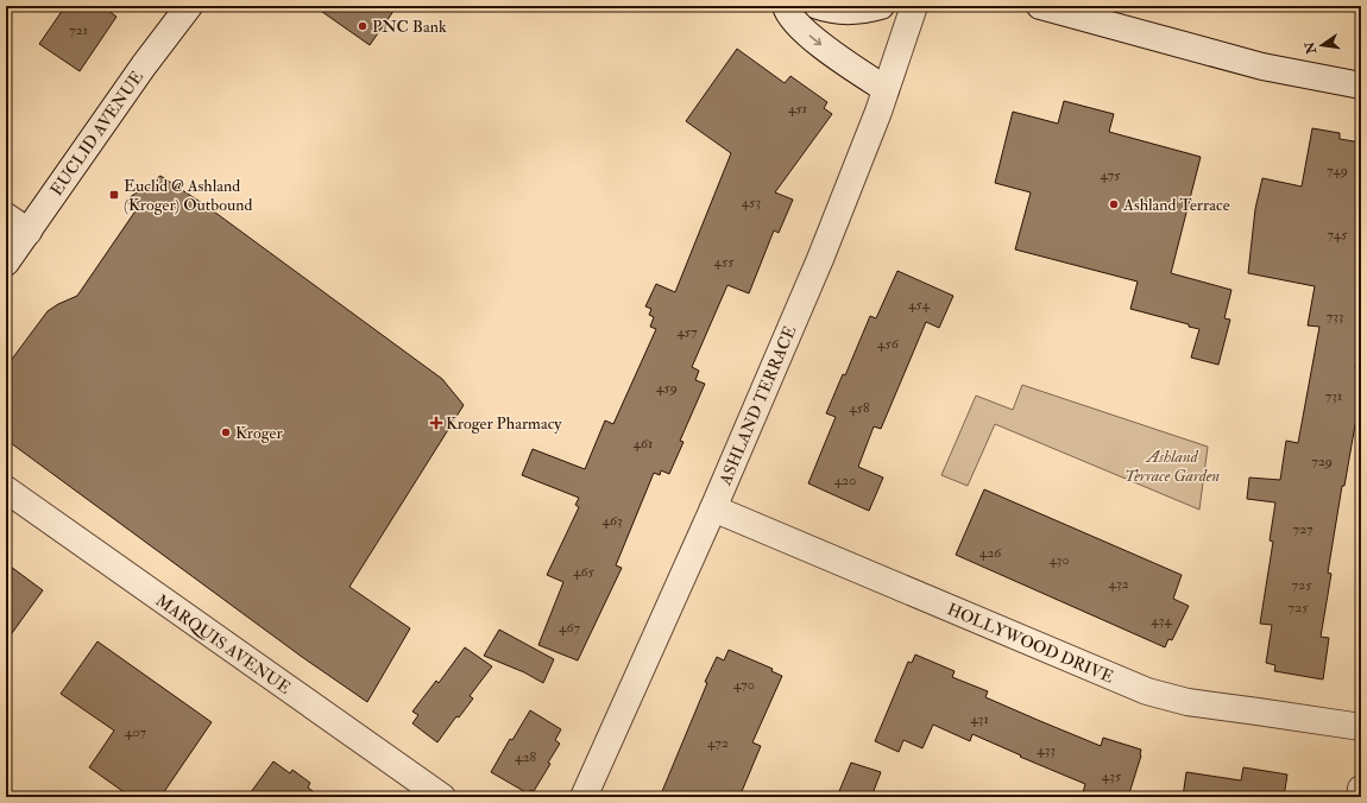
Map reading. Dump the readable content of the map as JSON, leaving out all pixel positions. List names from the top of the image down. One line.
{"streets":{"street":["EUCLID AVENUE","ASHLAND TERRACE","HOLLYWOOD DRIVE","MARQUIS AVENUE"]},"crossings":[["ASHLAND TERRACE","HOLLYWOOD DRIVE"]],"parks":["Ashland Terrace Garden"],"places":{"other":["PNC Bank","Ashland Terrace","Kroger"],"transit":["Euclid @ Ashland (Kroger) Outbound"],"health":["Kroger Pharmacy"]},"house_numbers":["721","451","749","475","453","745","455","454","733","457","456","459","731","458","461","729","420","463","727","426","430","465","432","725","725","434","467","470","431","407","472","433","428","435"],"north":"left"}
